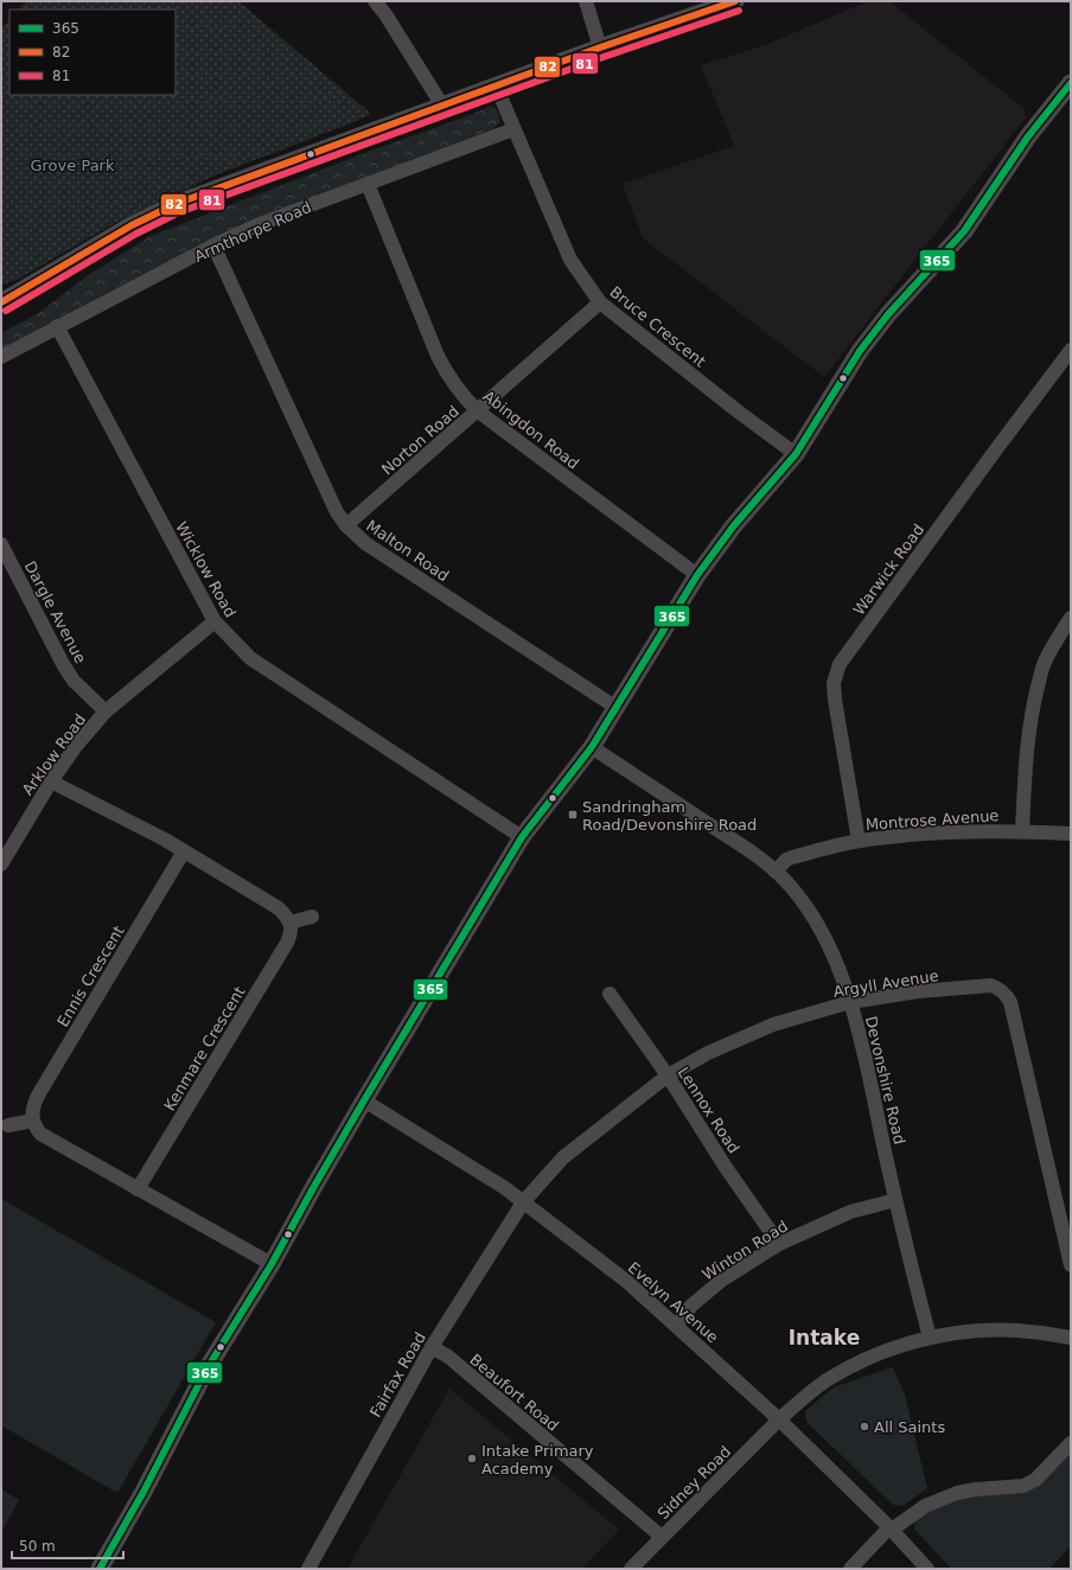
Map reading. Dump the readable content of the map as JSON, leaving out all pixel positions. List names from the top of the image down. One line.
{"streets":{"street":["Armthorpe Road","Bruce Crescent","Abingdon Road","Norton Road","Malton Road","Wicklow Road","Warwick Road","Dargle Avenue","Arklow Road","Montrose Avenue","Ennis Crescent","Argyll Avenue","Kenmare Crescent","Devonshire Road","Lennox Road","Winton Road","Evelyn Avenue","Fairfax Road","Beaufort Road","Sidney Road"]},"crossings":[["Armthorpe Road","Bruce Crescent"],["Armthorpe Road","Abingdon Road"],["Armthorpe Road","Malton Road"],["Armthorpe Road","Wicklow Road"],["Bruce Crescent","Norton Road"],["Abingdon Road","Norton Road"],["Norton Road","Malton Road"],["Wicklow Road","Arklow Road"],["Warwick Road","Montrose Avenue"],["Dargle Avenue","Arklow Road"],["Montrose Avenue","Devonshire Road"],["Argyll Avenue","Devonshire Road"],["Argyll Avenue","Lennox Road"],["Argyll Avenue","Evelyn Avenue"],["Argyll Avenue","Fairfax Road"],["Devonshire Road","Winton Road"],["Devonshire Road","Sidney Road"],["Lennox Road","Winton Road"],["Winton Road","Evelyn Avenue"],["Evelyn Avenue","Fairfax Road"],["Evelyn Avenue","Sidney Road"],["Fairfax Road","Beaufort Road"],["Beaufort Road","Sidney Road"]],"districts":["Intake"],"parks":["Grove Park"],"places":{"transit":["Sandringham Road/Devonshire Road"],"other":["All Saints","Intake Primary Academy"]},"lines":["transit line 82","transit line 81","transit line 365"],"legend":["365","82","81"],"scale_bar":"50 m"}
